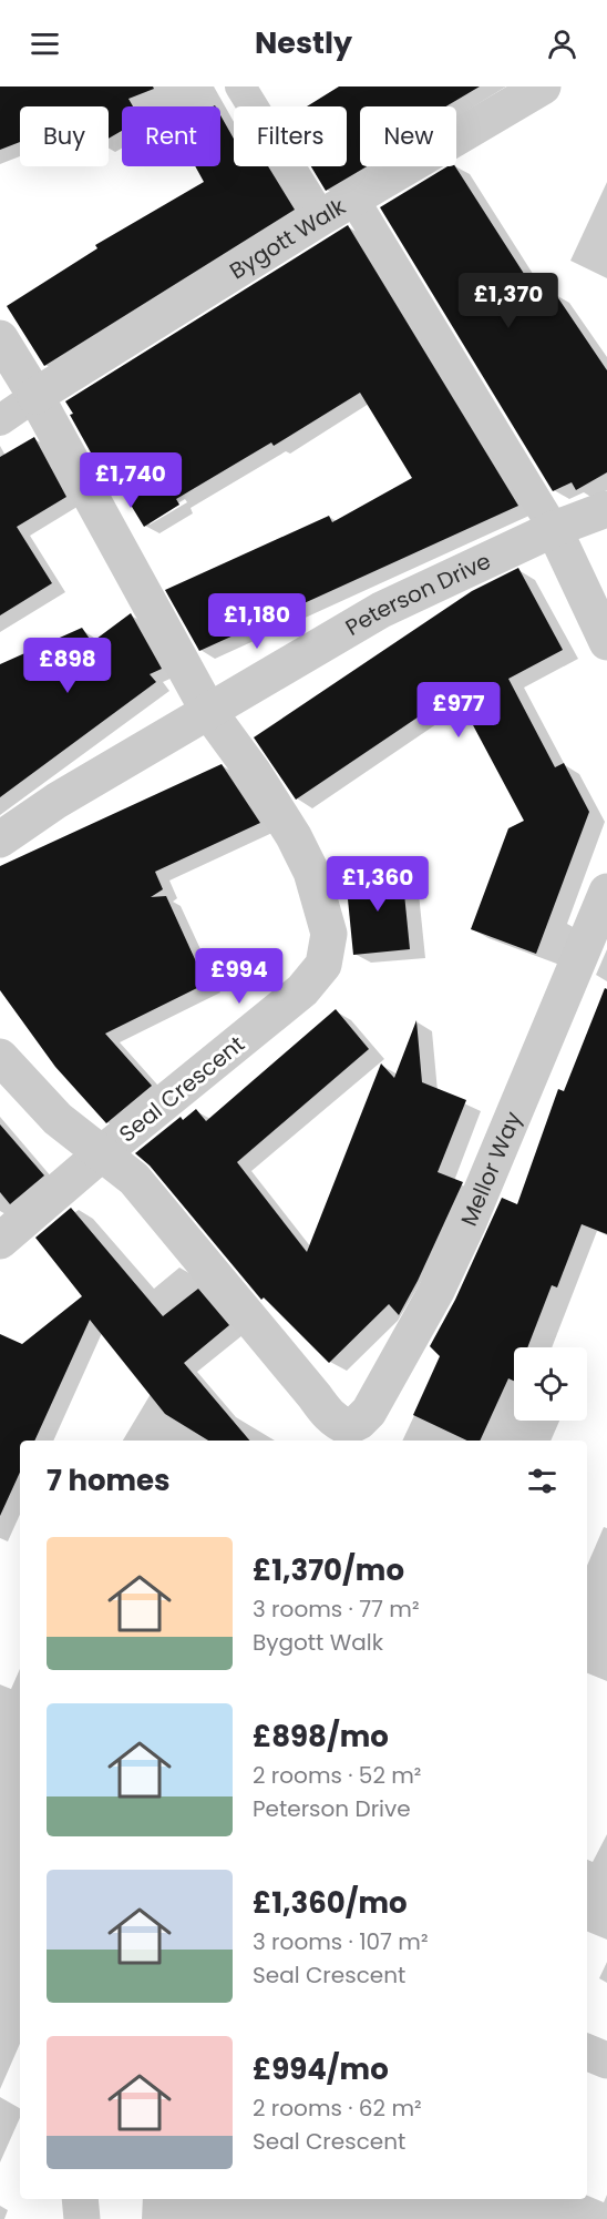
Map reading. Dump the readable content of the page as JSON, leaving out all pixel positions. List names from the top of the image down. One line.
{"streets":{"street":["Bygott Walk","Peterson Drive","Seal Crescent","Mellor Way"]},"crossings":[["Bygott Walk","Seal Crescent"],["Peterson Drive","Seal Crescent"],["Seal Crescent","Mellor Way"]],"page":{"header":"Nestly","chip":["Buy","Rent","Filters","New"],"price":["£1,370","£1,740","£1,180","£898","£977","£1,360","£994"],"heading":"7 homes","list":[{"name":"£1,370/mo","note":"3 rooms · 77 m² · Bygott Walk"},{"name":"£898/mo","note":"2 rooms · 52 m² · Peterson Drive"},{"name":"£1,360/mo","note":"3 rooms · 107 m² · Seal Crescent"},{"name":"£994/mo","note":"2 rooms · 62 m² · Seal Crescent"}]}}
